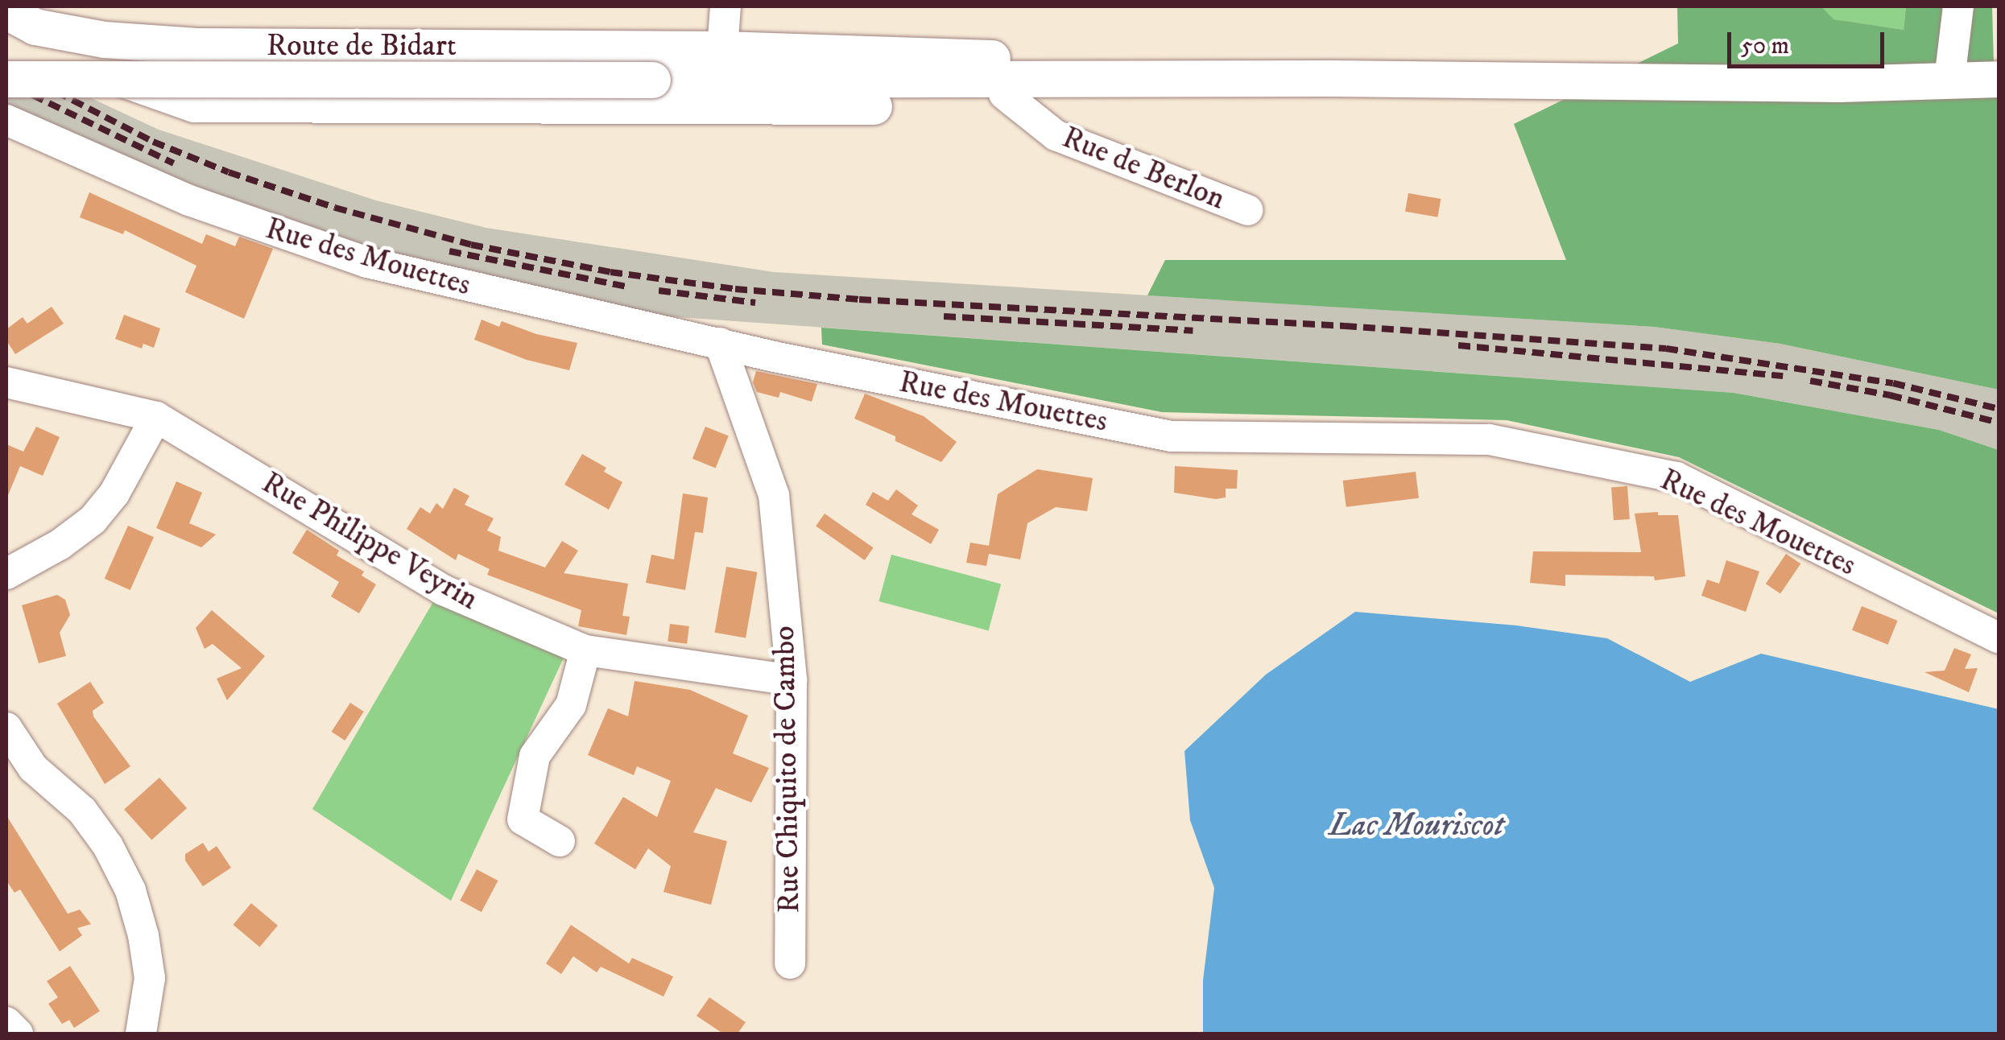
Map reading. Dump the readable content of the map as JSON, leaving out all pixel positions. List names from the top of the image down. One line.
{"streets":{"main road":["Route de Bidart"],"street":["Rue de Berlon","Rue des Mouettes","Rue Philippe Veyrin","Rue Chiquito de Cambo"]},"crossings":[["Rue des Mouettes","Rue Chiquito de Cambo"],["Rue Philippe Veyrin","Rue Chiquito de Cambo"]],"water":["Lac Mouriscot"],"scale_bar":"50 m"}
